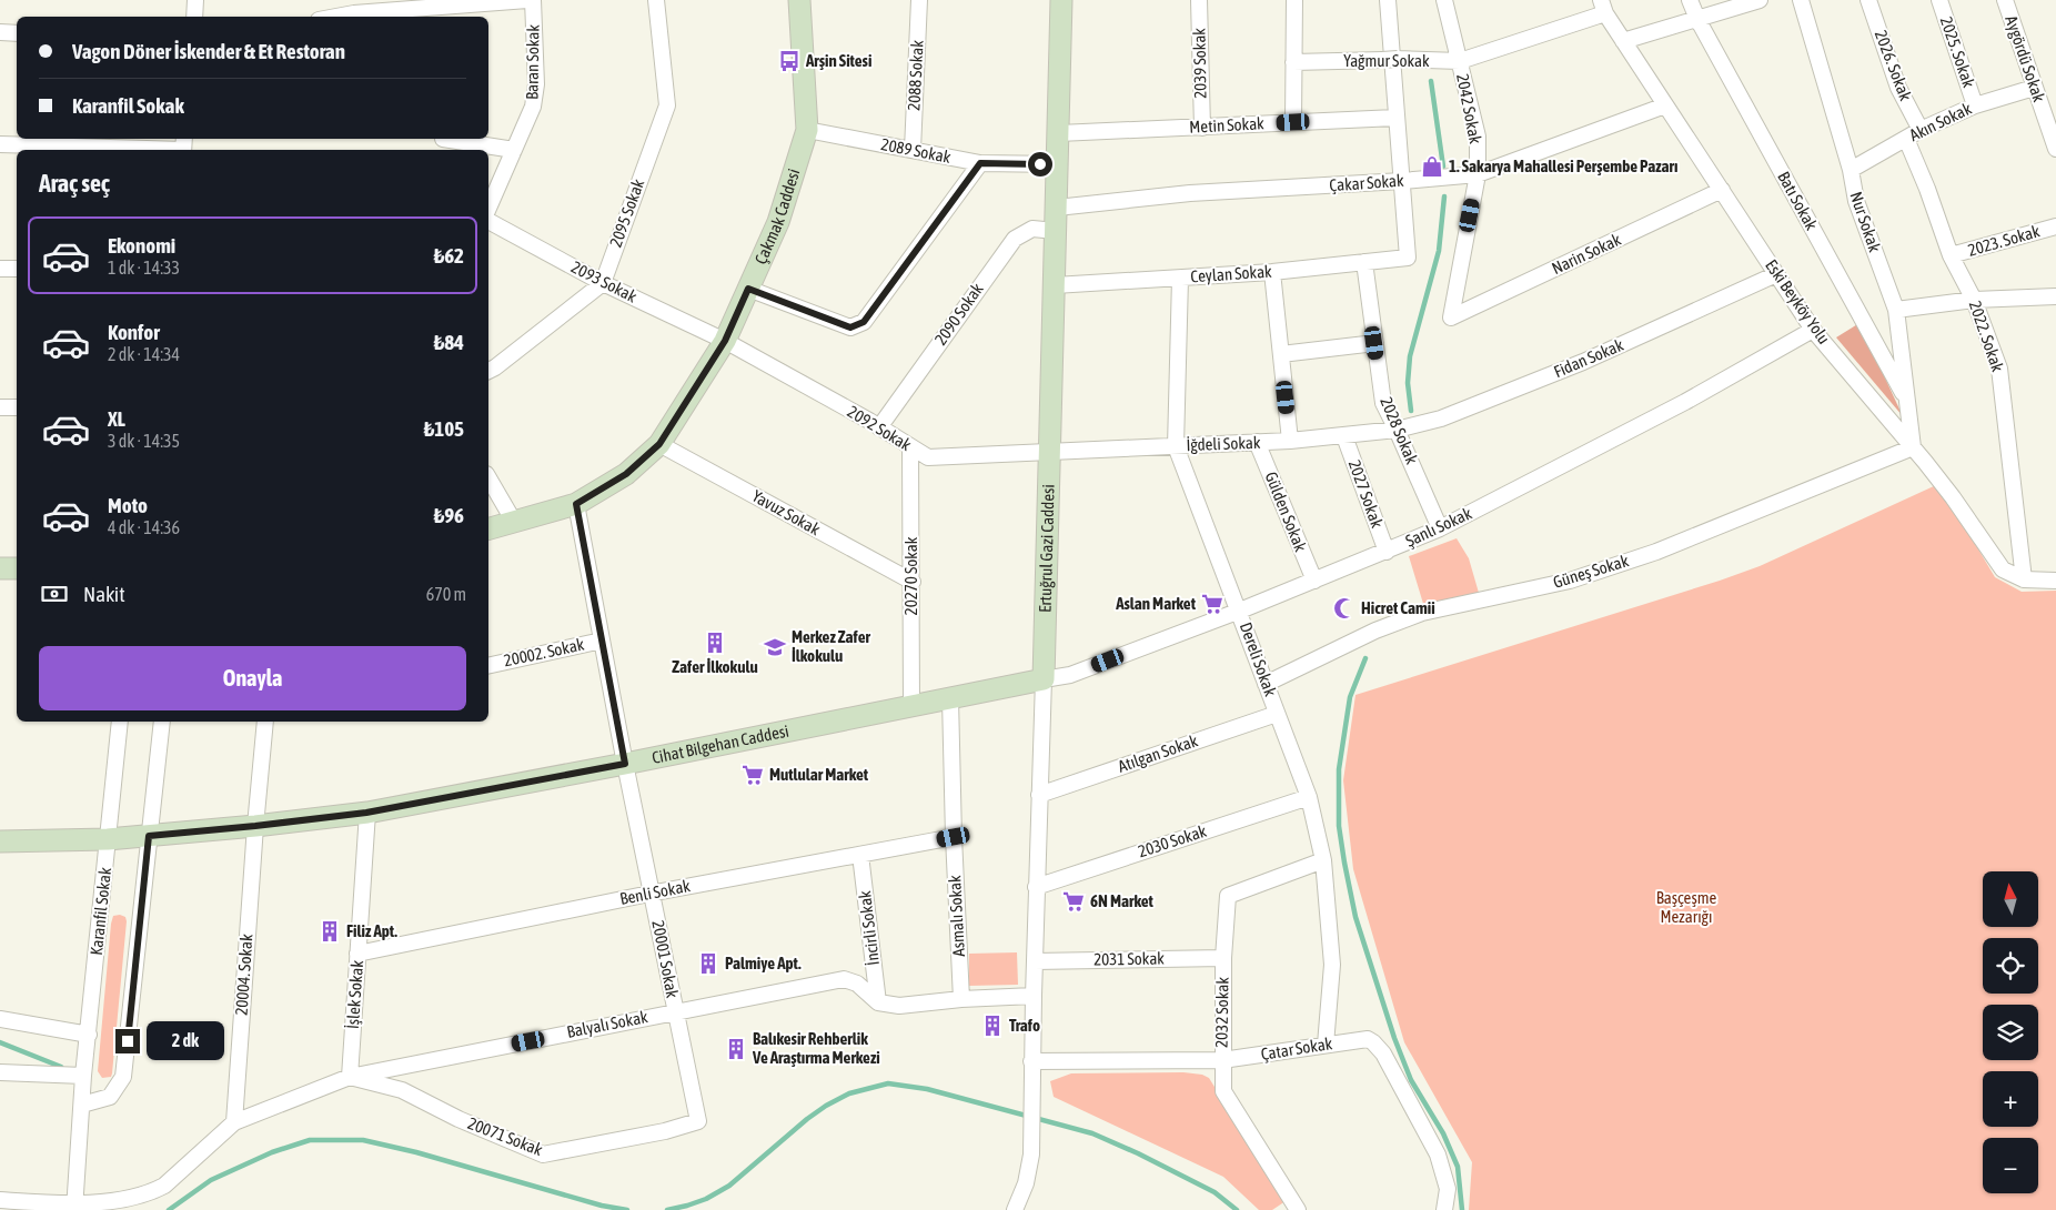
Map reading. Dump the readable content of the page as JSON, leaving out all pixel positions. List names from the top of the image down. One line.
{"streets":{"main road":["Çakmak Caddesi","Ertuğrul Gazi Caddesi","Cihat Bilgehan Caddesi"],"street":["2025. Sokak","Aygördü Sokak","Yağmur Sokak","Baran Sokak","2039 Sokak","2026. Sokak","2088 Sokak","2042 Sokak","Akın Sokak","Metin Sokak","2089 Sokak","Çakar Sokak","Batı Sokak","2095 Sokak","Nur Sokak","2023. Sokak","Narin Sokak","Ceylan Sokak","2093 Sokak","Eski Beyköy Yolu","2090 Sokak","2022. Sokak","Fidan Sokak","2092 Sokak","2028 Sokak","İğdeli Sokak","2027 Sokak","Gülden Sokak","Yavuz Sokak","Şanlı Sokak","Güneş Sokak","20270 Sokak","20002. Sokak","Dereli Sokak","Atılgan Sokak","2030 Sokak","Benli Sokak","Karanfil Sokak","Asmalı Sokak","İncirli Sokak","20001 Sokak","2031 Sokak","20004. Sokak","İşlek Sokak","2032 Sokak","Balyalı Sokak","Çatar Sokak","20071 Sokak"]},"crossings":[["2025. Sokak","Akın Sokak"],["Aygördü Sokak","Akın Sokak"],["Yağmur Sokak","2042 Sokak"],["Yağmur Sokak","Eski Beyköy Yolu"],["2039 Sokak","Metin Sokak"],["2026. Sokak","Akın Sokak"],["2088 Sokak","2089 Sokak"],["2042 Sokak","Çakar Sokak"],["2042 Sokak","Narin Sokak"],["Akın Sokak","Nur Sokak"],["Akın Sokak","2022. Sokak"],["Metin Sokak","Ertuğrul Gazi Caddesi"],["2089 Sokak","Çakmak Caddesi"],["2089 Sokak","Ertuğrul Gazi Caddesi"],["Çakar Sokak","Ceylan Sokak"],["Çakar Sokak","Eski Beyköy Yolu"],["Çakar Sokak","Ertuğrul Gazi Caddesi"],["Batı Sokak","Nur Sokak"],["2095 Sokak","2093 Sokak"],["Çakmak Caddesi","2093 Sokak"],["Çakmak Caddesi","2092 Sokak"],["Çakmak Caddesi","Yavuz Sokak"],["Çakmak Caddesi","20001 Sokak"],["Nur Sokak","Eski Beyköy Yolu"],["Nur Sokak","Güneş Sokak"],["2023. Sokak","2022. Sokak"],["Narin Sokak","Eski Beyköy Yolu"],["Ceylan Sokak","2028 Sokak"],["Ceylan Sokak","Ertuğrul Gazi Caddesi"],["Ceylan Sokak","Dereli Sokak"],["2093 Sokak","2092 Sokak"],["Eski Beyköy Yolu","2022. Sokak"],["Eski Beyköy Yolu","Fidan Sokak"],["Eski Beyköy Yolu","Şanlı Sokak"],["Eski Beyköy Yolu","Güneş Sokak"],["2090 Sokak","2092 Sokak"],["2090 Sokak","Ertuğrul Gazi Caddesi"],["Fidan Sokak","2028 Sokak"],["Fidan Sokak","İğdeli Sokak"],["2092 Sokak","İğdeli Sokak"],["2092 Sokak","Ertuğrul Gazi Caddesi"],["2092 Sokak","20270 Sokak"],["2028 Sokak","İğdeli Sokak"],["2028 Sokak","Şanlı Sokak"],["İğdeli Sokak","2027 Sokak"],["İğdeli Sokak","Gülden Sokak"],["İğdeli Sokak","Ertuğrul Gazi Caddesi"],["İğdeli Sokak","Dereli Sokak"],["2027 Sokak","Şanlı Sokak"],["Gülden Sokak","Şanlı Sokak"],["Yavuz Sokak","20270 Sokak"],["Şanlı Sokak","Ertuğrul Gazi Caddesi"],["Şanlı Sokak","Dereli Sokak"],["Şanlı Sokak","Cihat Bilgehan Caddesi"],["Ertuğrul Gazi Caddesi","Cihat Bilgehan Caddesi"],["Ertuğrul Gazi Caddesi","Atılgan Sokak"],["Ertuğrul Gazi Caddesi","2030 Sokak"],["Ertuğrul Gazi Caddesi","2031 Sokak"],["Ertuğrul Gazi Caddesi","Çatar Sokak"],["Güneş Sokak","Dereli Sokak"],["20270 Sokak","Cihat Bilgehan Caddesi"],["20002. Sokak","20001 Sokak"],["Dereli Sokak","Atılgan Sokak"],["Dereli Sokak","2030 Sokak"],["Dereli Sokak","2032 Sokak"],["Dereli Sokak","Çatar Sokak"],["Cihat Bilgehan Caddesi","Karanfil Sokak"],["Cihat Bilgehan Caddesi","Asmalı Sokak"],["Cihat Bilgehan Caddesi","20001 Sokak"],["Cihat Bilgehan Caddesi","20004. Sokak"],["Cihat Bilgehan Caddesi","İşlek Sokak"],["Benli Sokak","Asmalı Sokak"],["Benli Sokak","İncirli Sokak"],["Benli Sokak","20001 Sokak"],["Benli Sokak","İşlek Sokak"],["Karanfil Sokak","Balyalı Sokak"],["İncirli Sokak","Balyalı Sokak"],["20001 Sokak","Balyalı Sokak"],["20001 Sokak","20071 Sokak"],["2031 Sokak","2032 Sokak"],["20004. Sokak","Balyalı Sokak"],["İşlek Sokak","Balyalı Sokak"],["İşlek Sokak","20071 Sokak"],["2032 Sokak","Çatar Sokak"],["Balyalı Sokak","20071 Sokak"]],"parks":["Başçeşme Mezarığı"],"places":{"bus stop":["Arşin Sitesi"],"shop":["1. Sakarya Mahallesi Perşembe Pazarı"],"supermarket":["Aslan Market","Mutlular Market","6N Market"],"mosque":["Hicret Camii"],"building":["Zafer İlkokulu","Filiz Apt.","Palmiye Apt.","Trafo","Balıkesir Rehberlik Ve Araştırma Merkezi"],"school or university":["Merkez Zafer İlkokulu"]},"north":"top","page":{"banner":["Vagon Döner İskender & Et Restoran","Karanfil Sokak"],"heading":"Araç seç","list":[{"name":"Ekonomi","note":"1 dk · 14:33","value":"₺62"},{"name":"Konfor","note":"2 dk · 14:34","value":"₺84"},{"name":"XL","note":"3 dk · 14:35","value":"₺105"},{"name":"Moto","note":"4 dk · 14:36","value":"₺96"}],"pay":["Nakit","670 m"],"buttons":"Onayla","map_buttons":["+","−"],"bubble":"2 dk"}}
